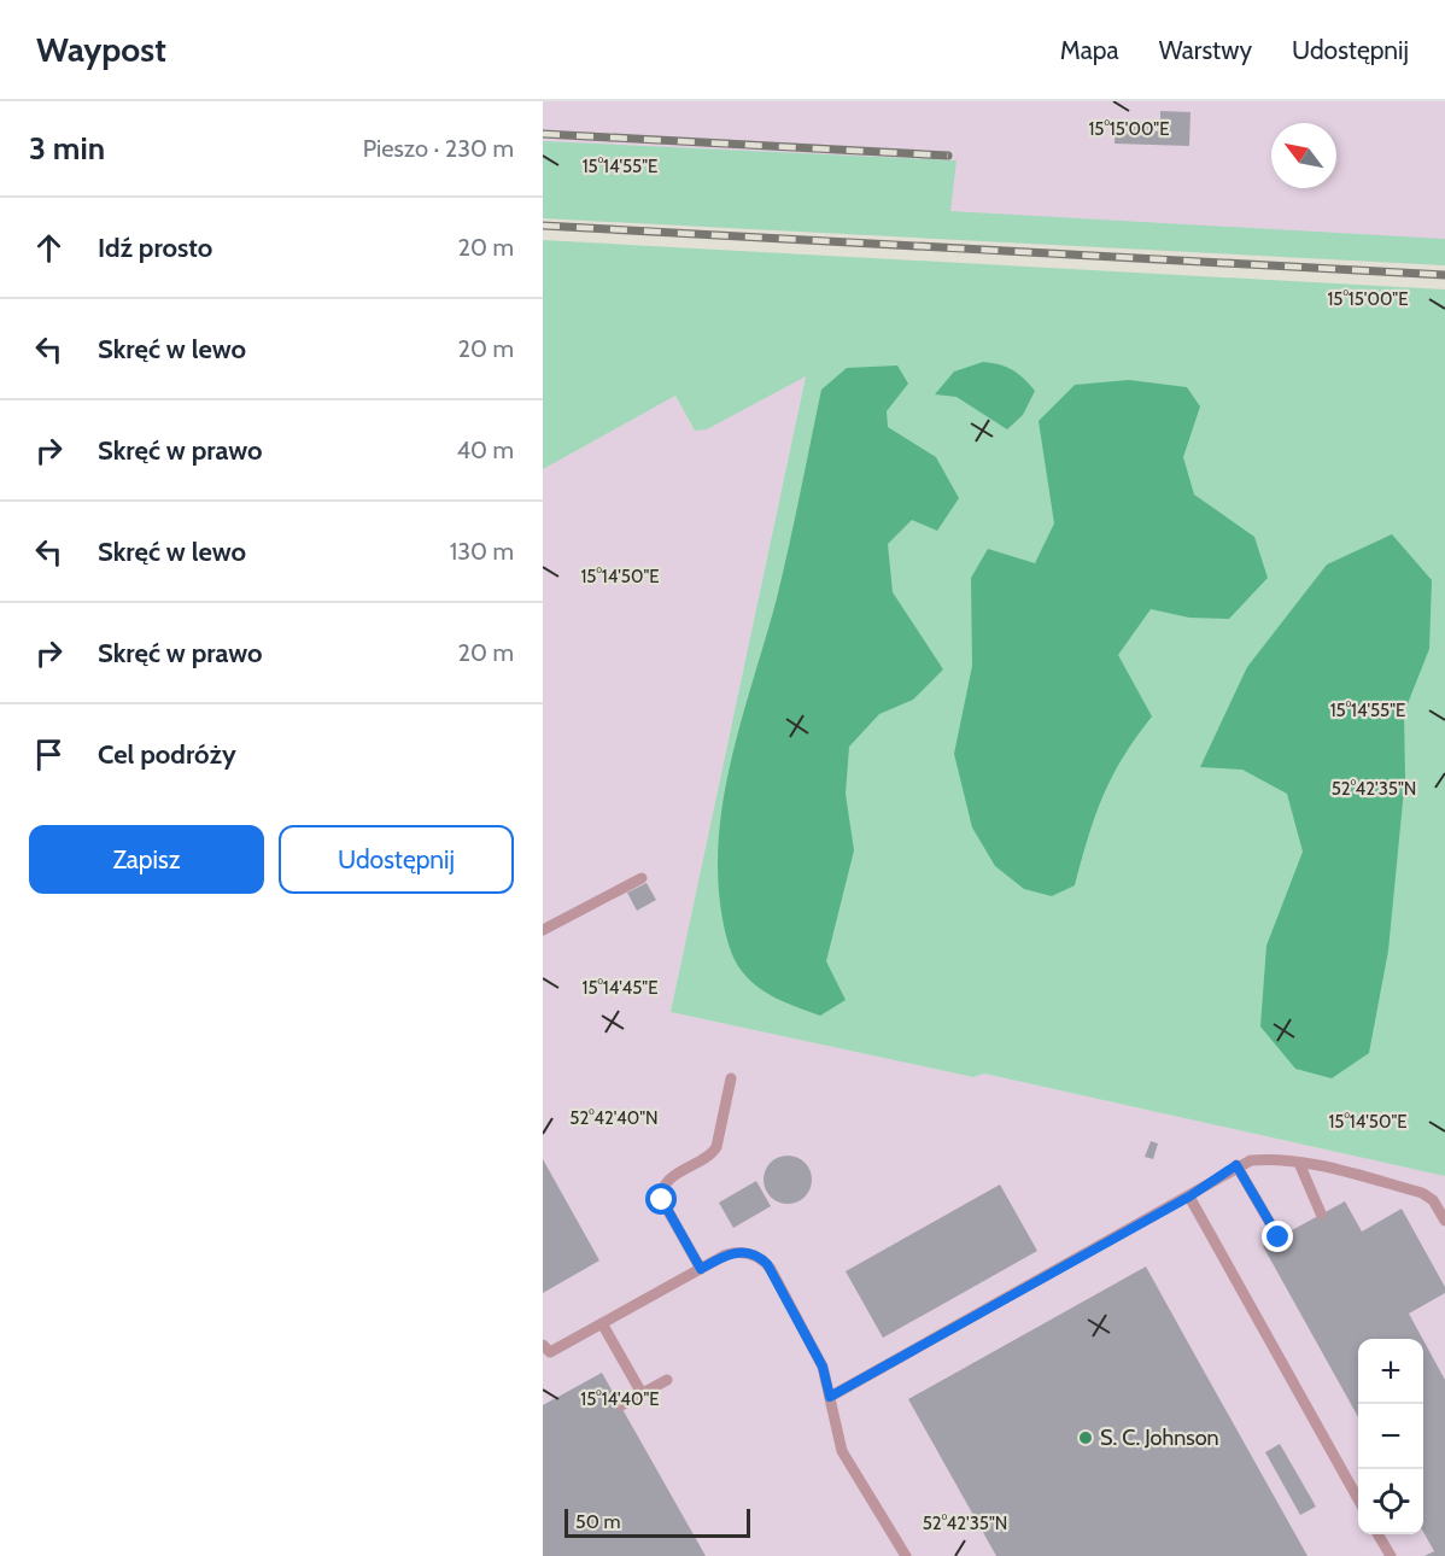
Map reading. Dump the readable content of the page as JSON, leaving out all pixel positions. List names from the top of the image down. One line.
{"places":["S. C. Johnson"],"scale_bar":"50 m","north":"top left","page":{"header":"Waypost","nav":["Mapa","Warstwy","Udostępnij"],"heading":["3 min","Pieszo · 230 m"],"list":[["Idź prosto","20 m"],["Skręć w lewo","20 m"],["Skręć w prawo","40 m"],["Skręć w lewo","130 m"],["Skręć w prawo","20 m"],"Cel podróży"],"buttons":["Zapisz","Udostępnij"],"map_buttons":["+","−"],"scale":"50 m"},"coordinates":["15°15'00\"E","15°14'55\"E","15°14'50\"E","52°42'35\"N","15°14'45\"E","52°42'40\"N","15°14'40\"E"]}
